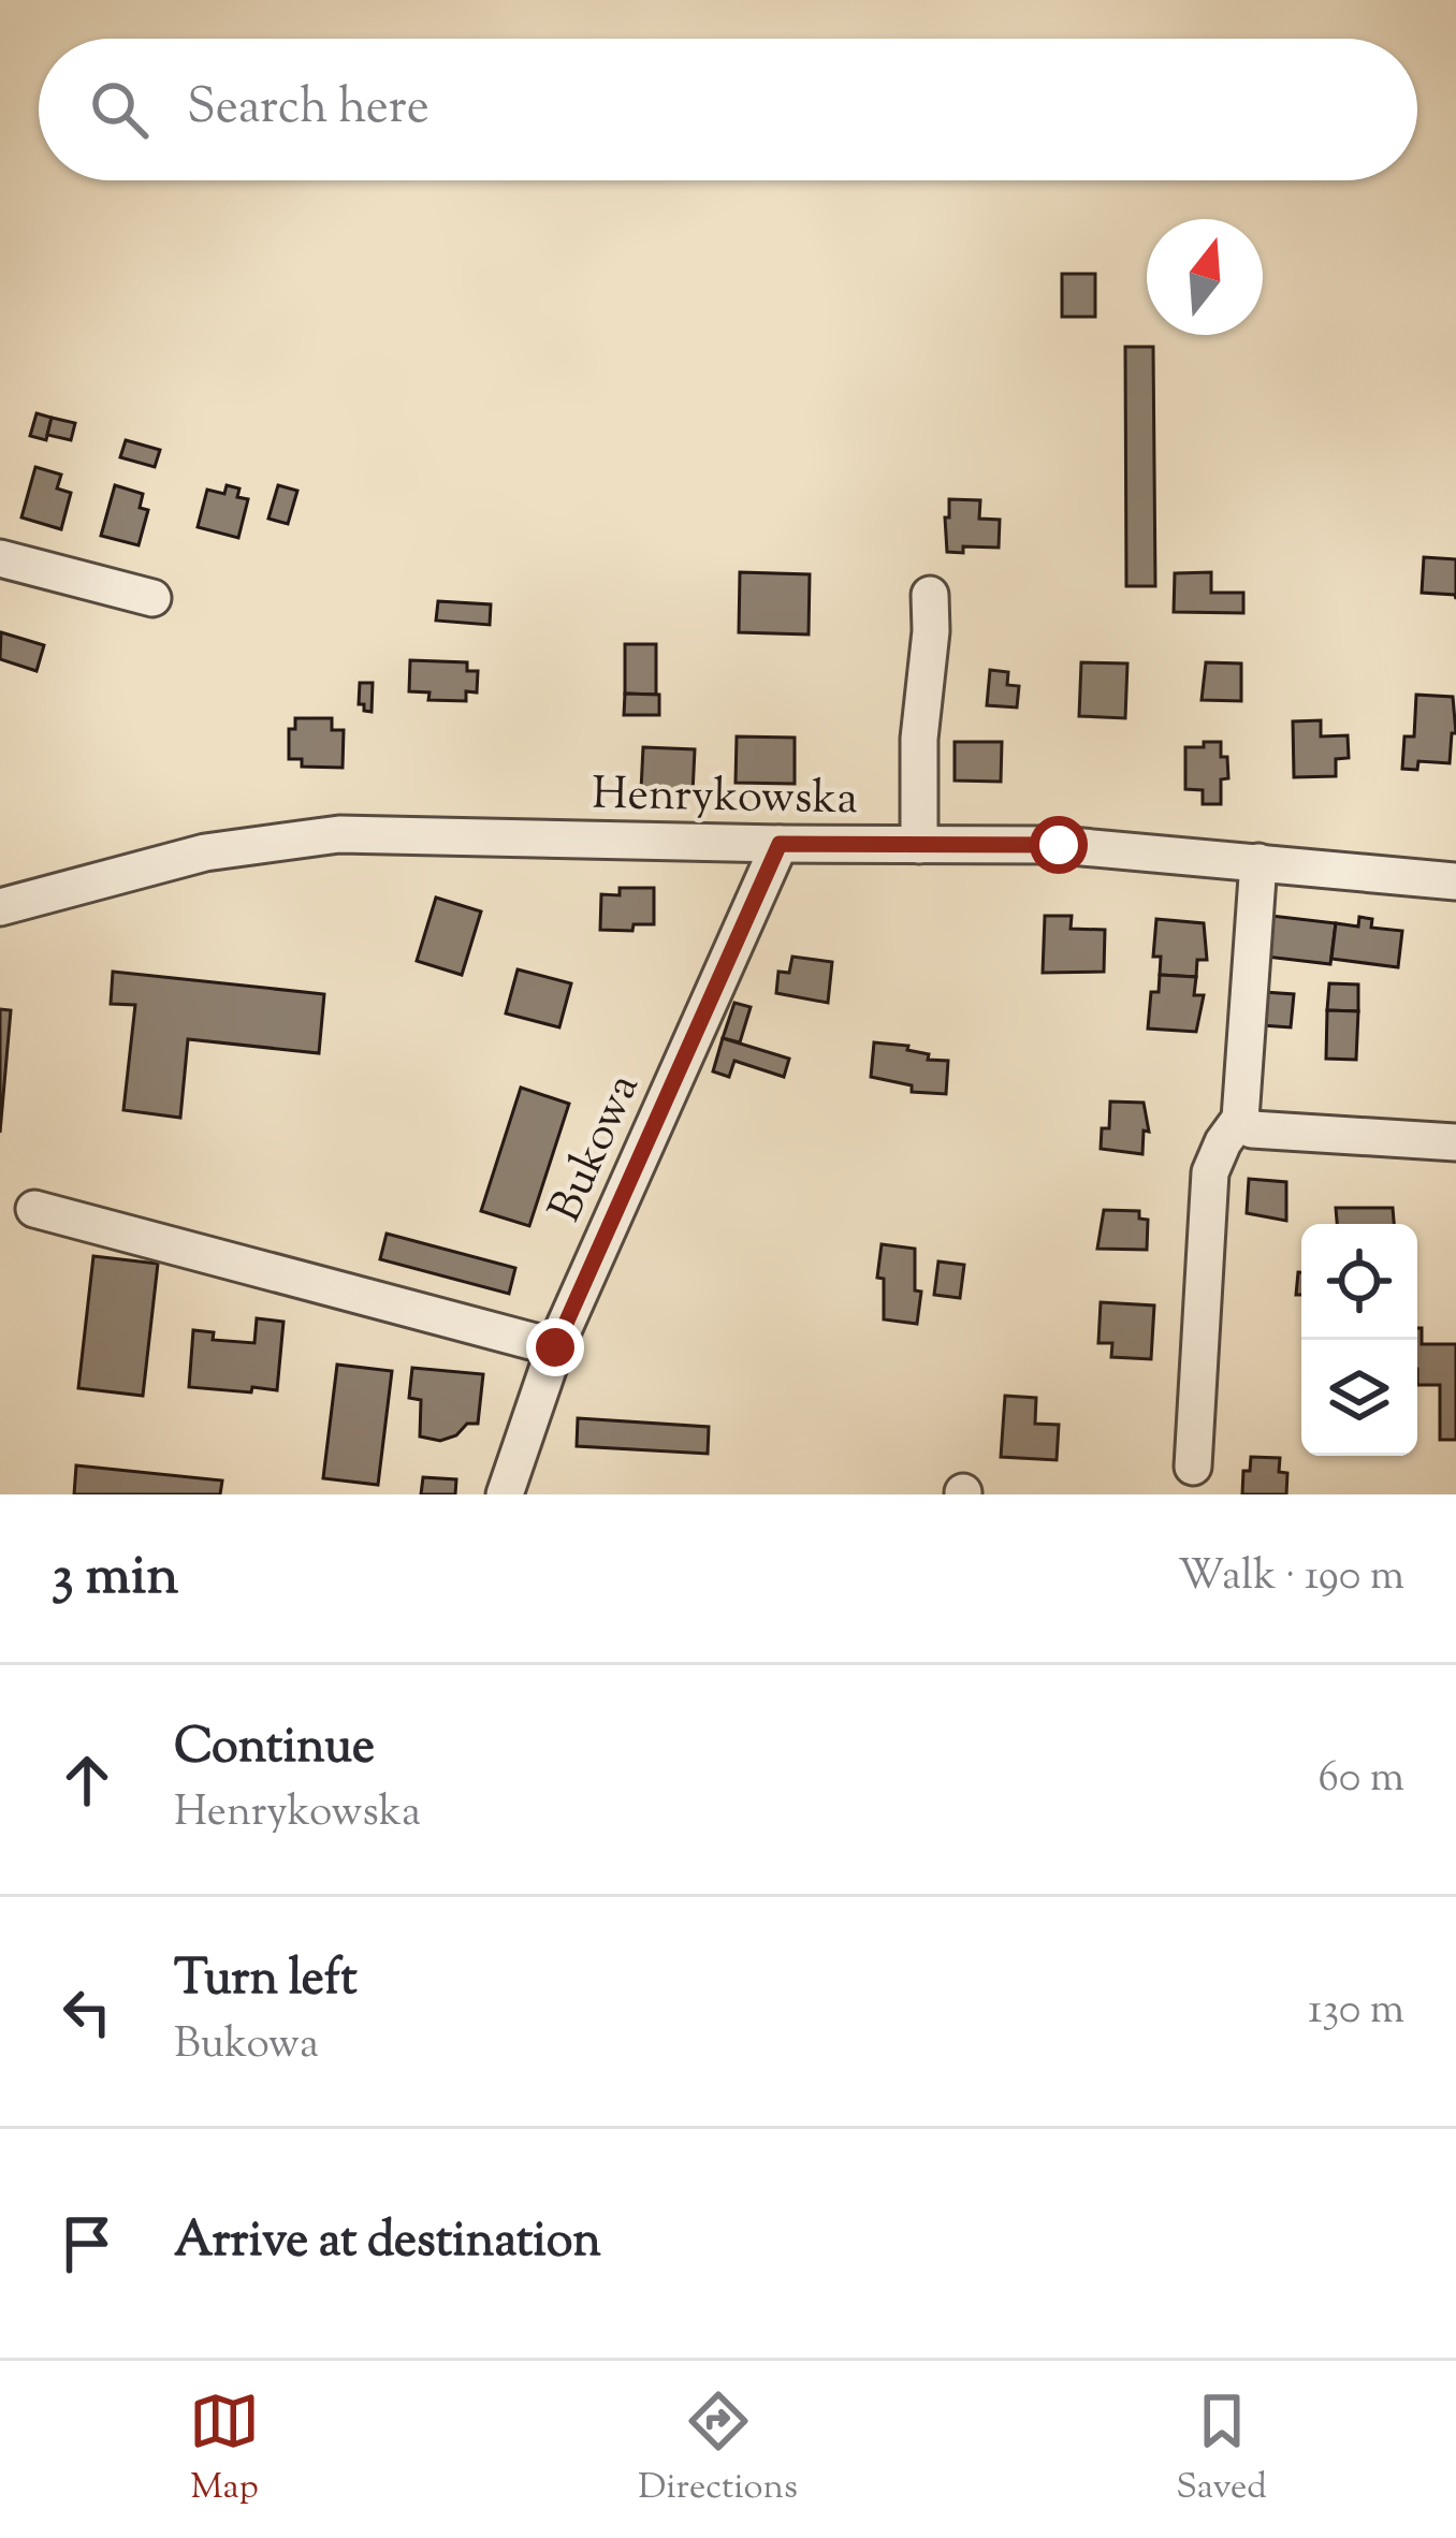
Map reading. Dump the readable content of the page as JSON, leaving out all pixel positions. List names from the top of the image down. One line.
{"streets":{"street":["Henrykowska","Bukowa"]},"crossings":[["Henrykowska","Bukowa"]],"north":"top","page":{"search":"Search here","heading":["3 min","Walk · 190 m"],"list":[["Continue","Henrykowska","60 m"],["Turn left","Bukowa","130 m"],"Arrive at destination"],"nav":["Map","Directions","Saved"]}}
